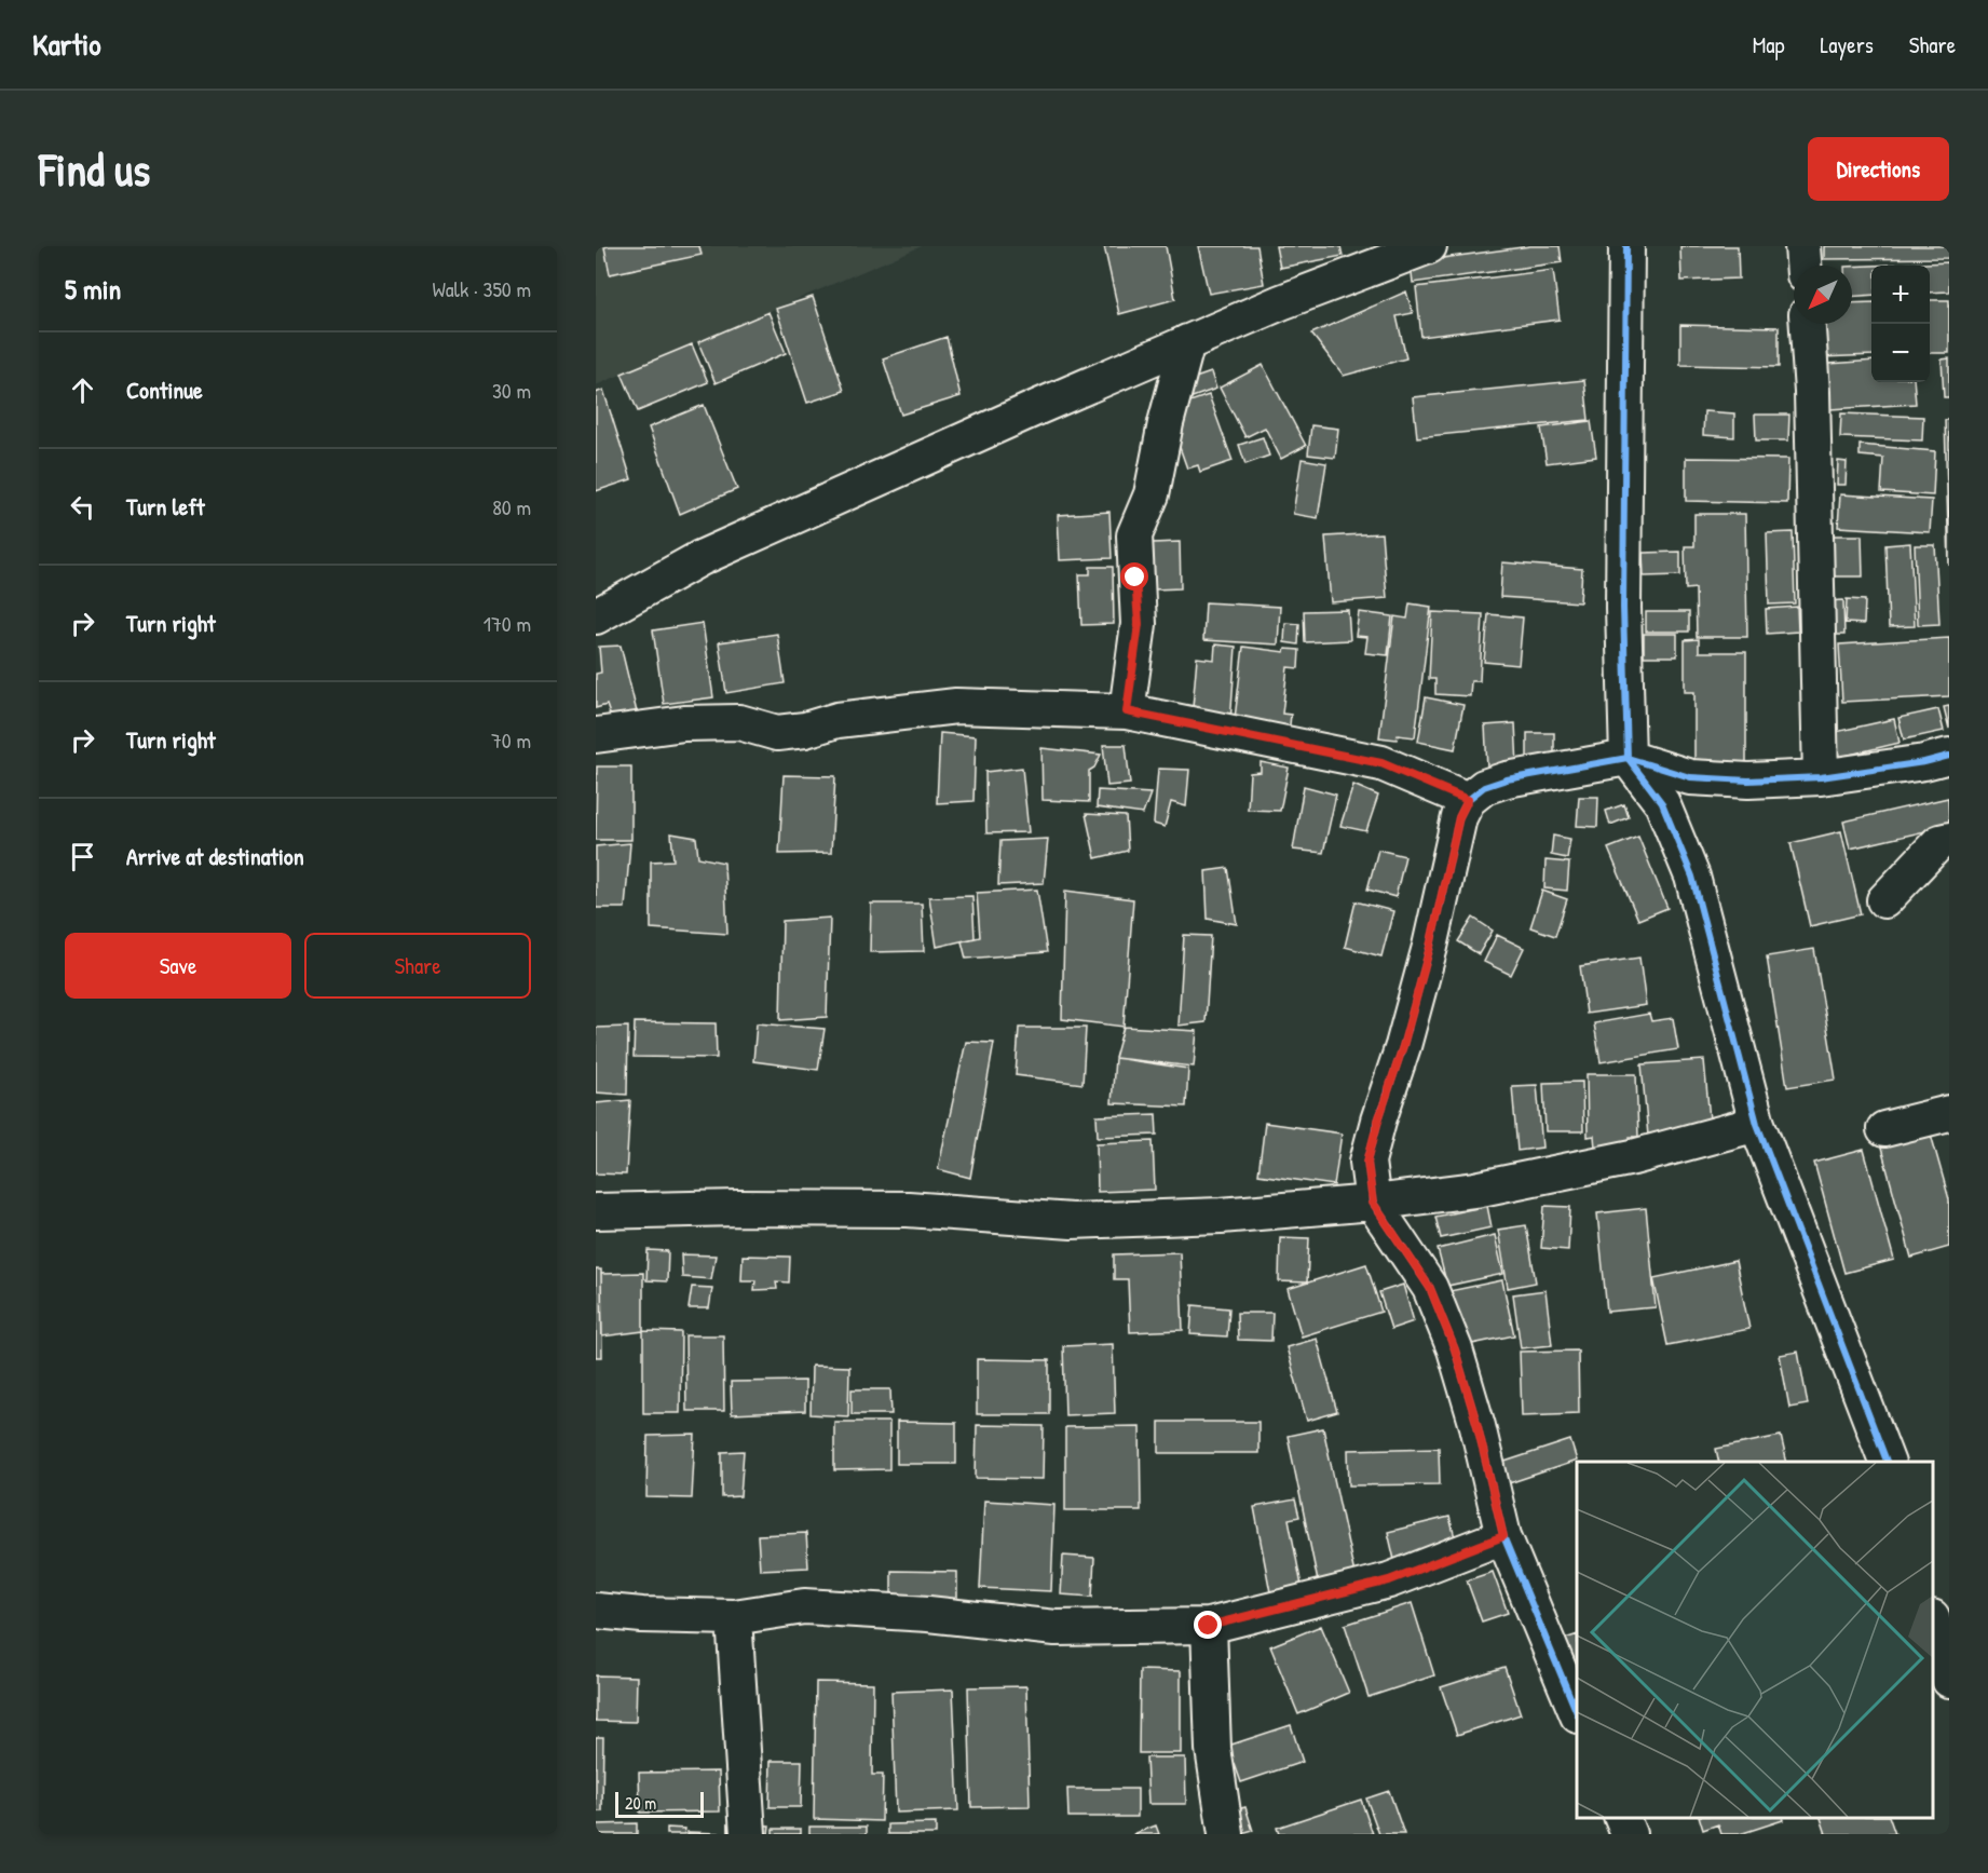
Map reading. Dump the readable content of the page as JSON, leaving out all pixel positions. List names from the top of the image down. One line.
{"scale_bar":"20 m","north":"bottom left","page":{"header":"Kartio","nav":["Map","Layers","Share"],"buttons":["Directions",["Save","Share"]],"title":"Find us","heading":["5 min","Walk · 350 m"],"map_buttons":["+","−"],"list":[["Continue","30 m"],["Turn left","80 m"],["Turn right","170 m"],["Turn right","70 m"],"Arrive at destination"],"scale":"20 m"}}
